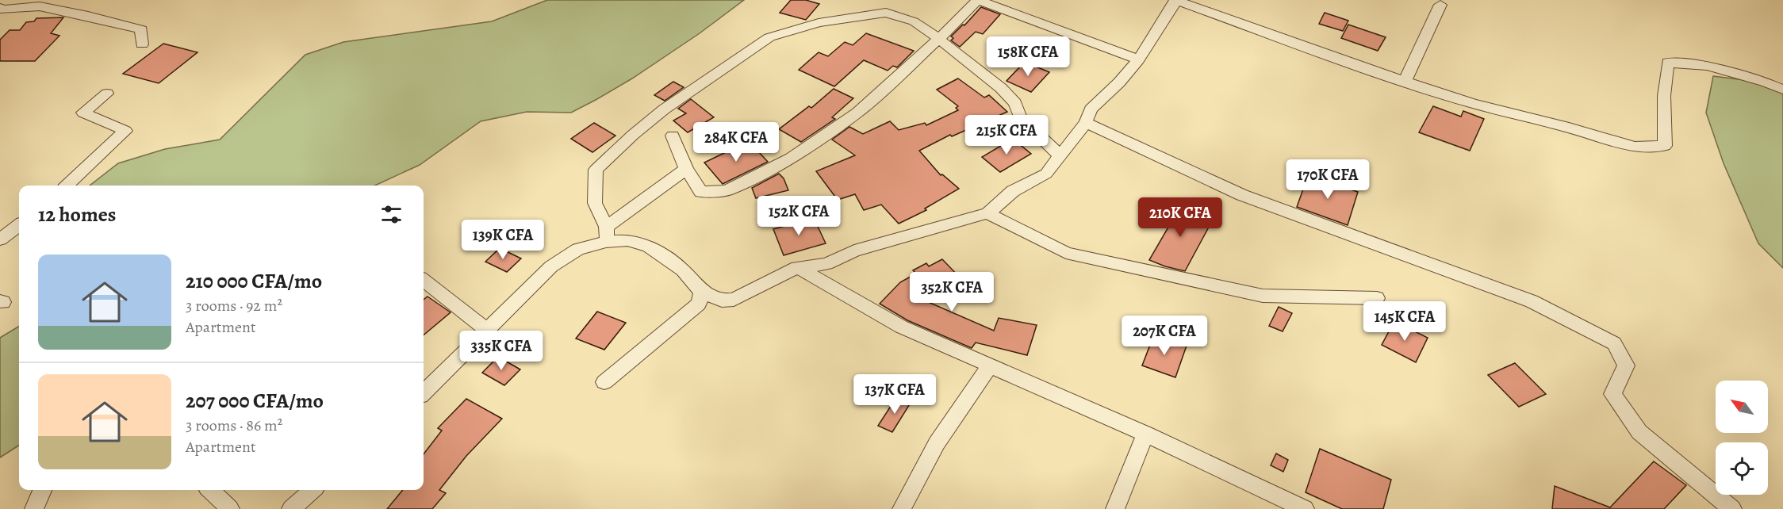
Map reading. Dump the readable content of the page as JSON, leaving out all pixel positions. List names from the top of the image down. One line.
{"north":"top left","page":{"price":["158K CFA","215K CFA","284K CFA","170K CFA","152K CFA","210K CFA","139K CFA","352K CFA","145K CFA","207K CFA","335K CFA","137K CFA"],"heading":"12 homes","list":[{"name":"210 000 CFA/mo","note":"3 rooms · 92 m² · Apartment"},{"name":"207 000 CFA/mo","note":"3 rooms · 86 m² · Apartment"}]}}
